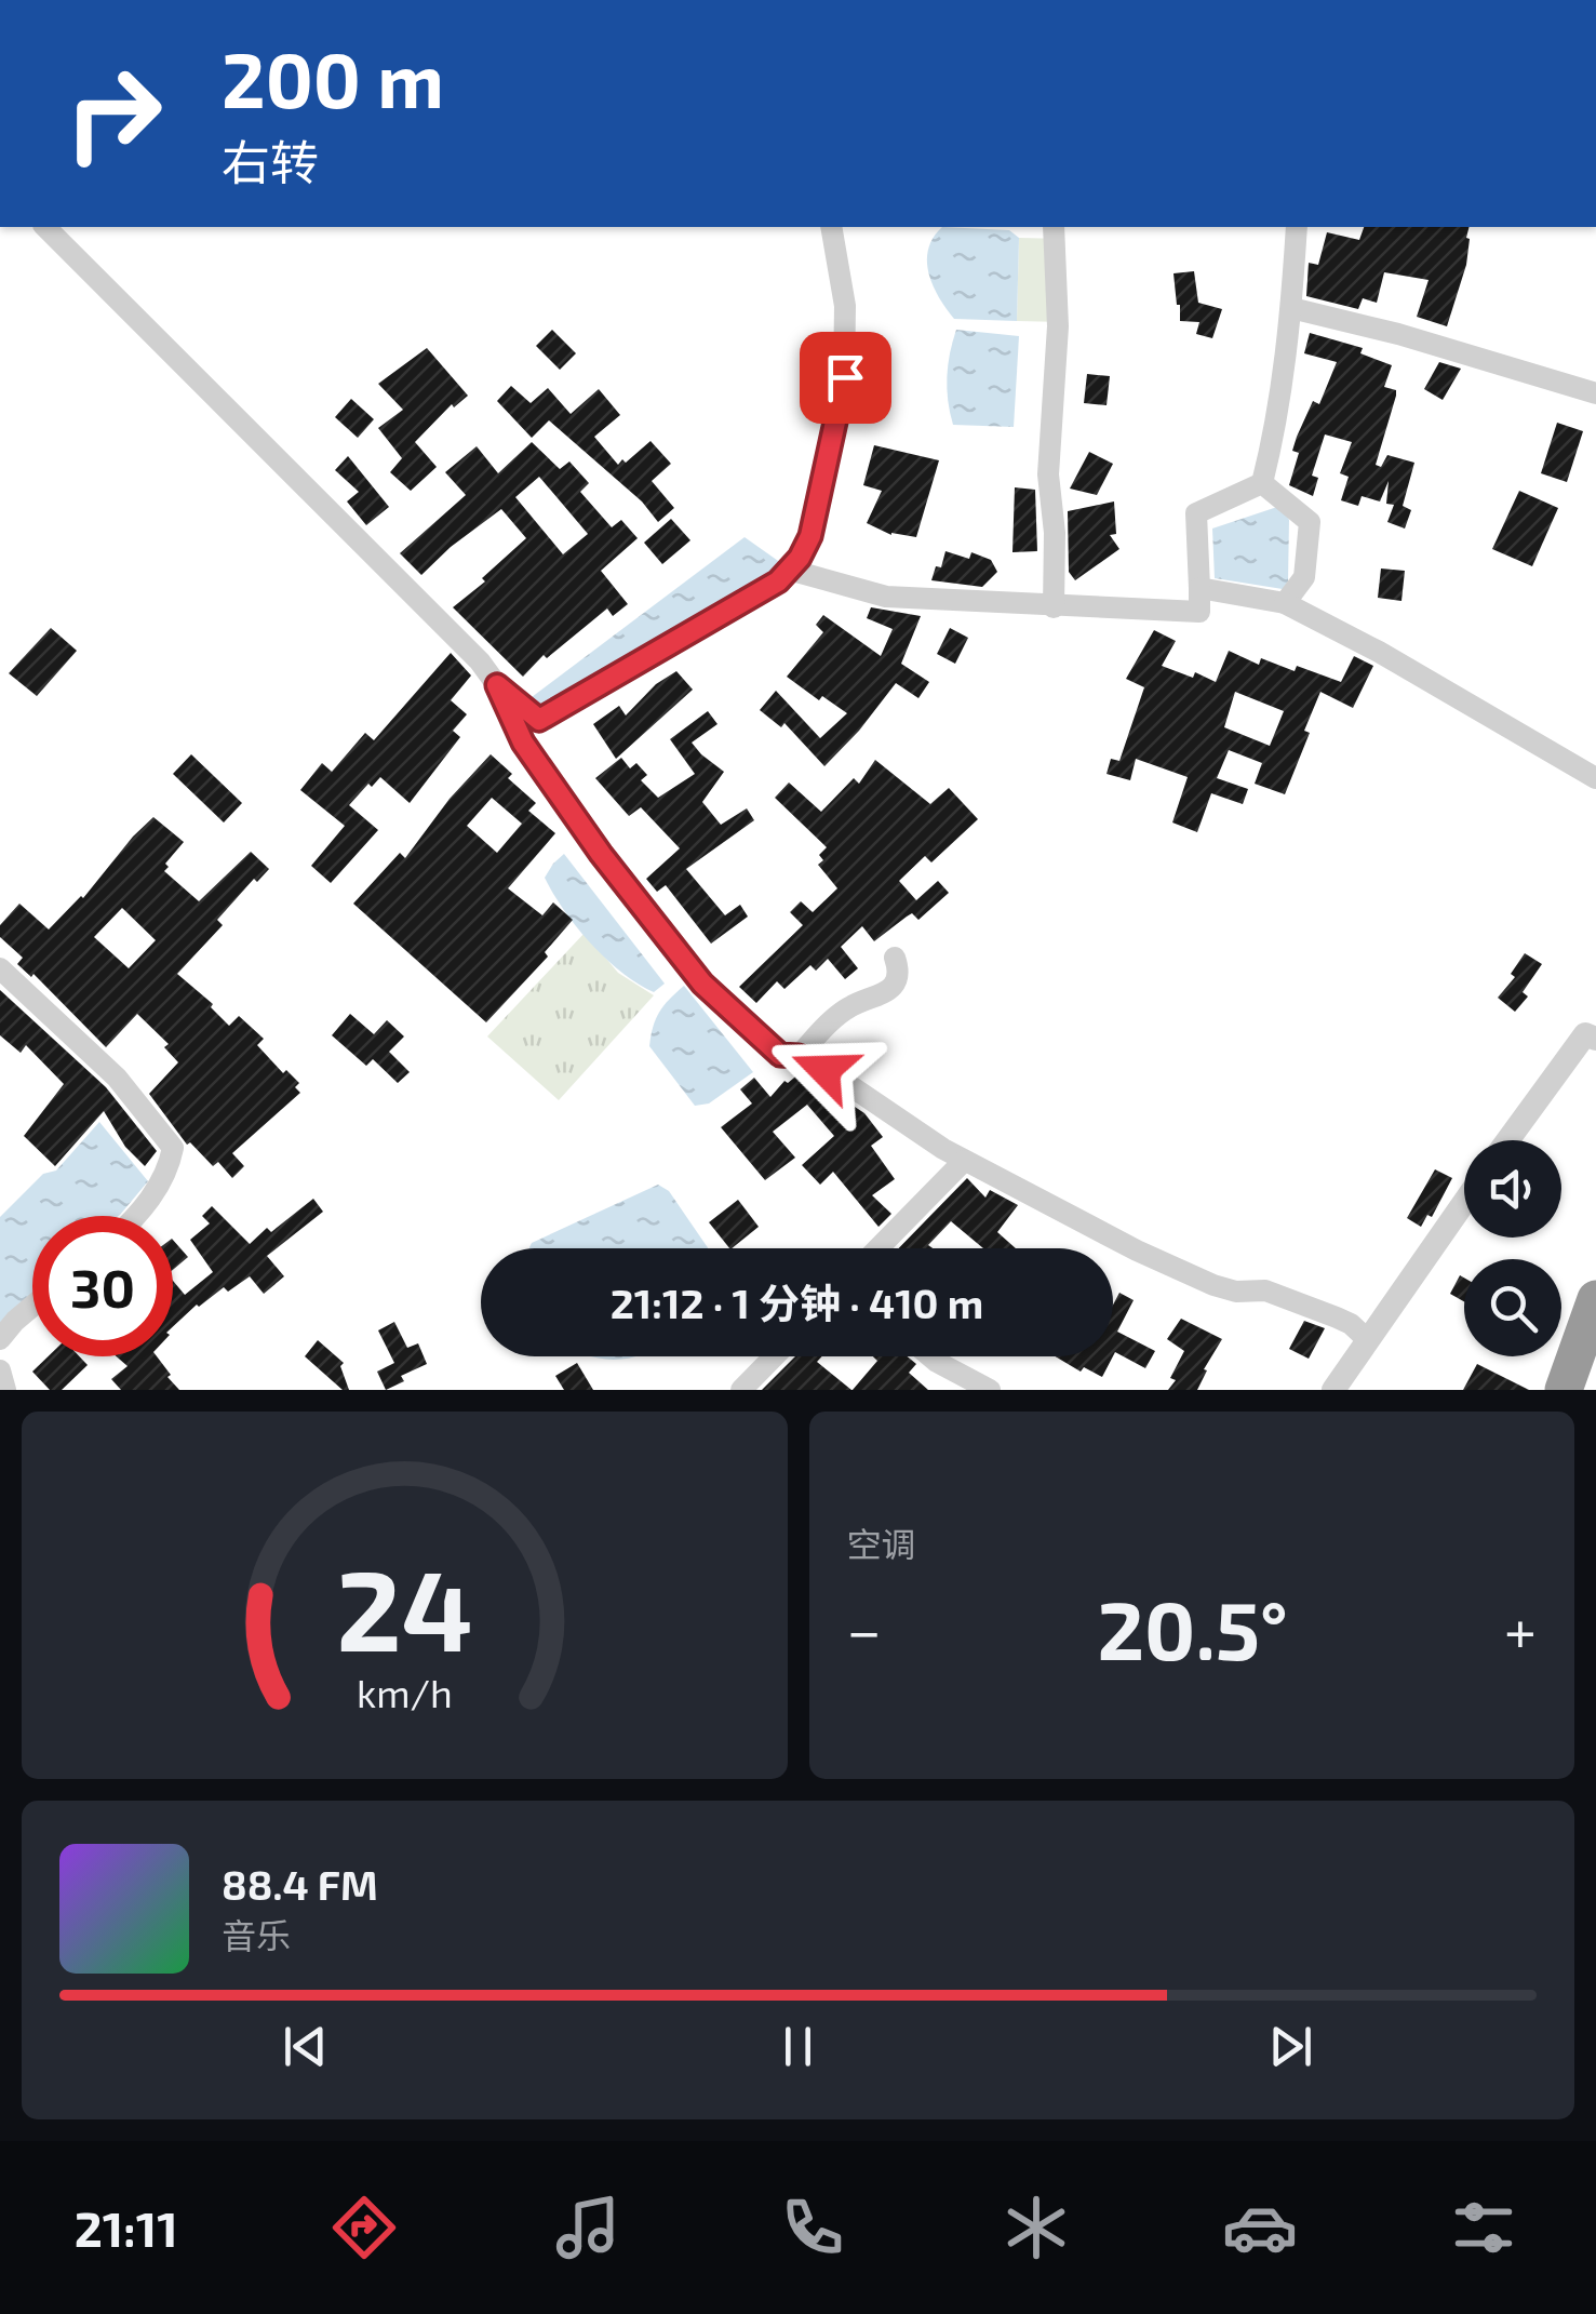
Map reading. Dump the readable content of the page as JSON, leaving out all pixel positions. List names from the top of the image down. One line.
{"page":{"turn":["200 m","右转"],"limit":"30","trip":"21:12 · 1 分钟 · 410 m","tile":"空调","heat":["−","20.5°","+"],"song":["88.4 FM","音乐"],"tabs":"21:11","gauge":["24","km/h"]}}
